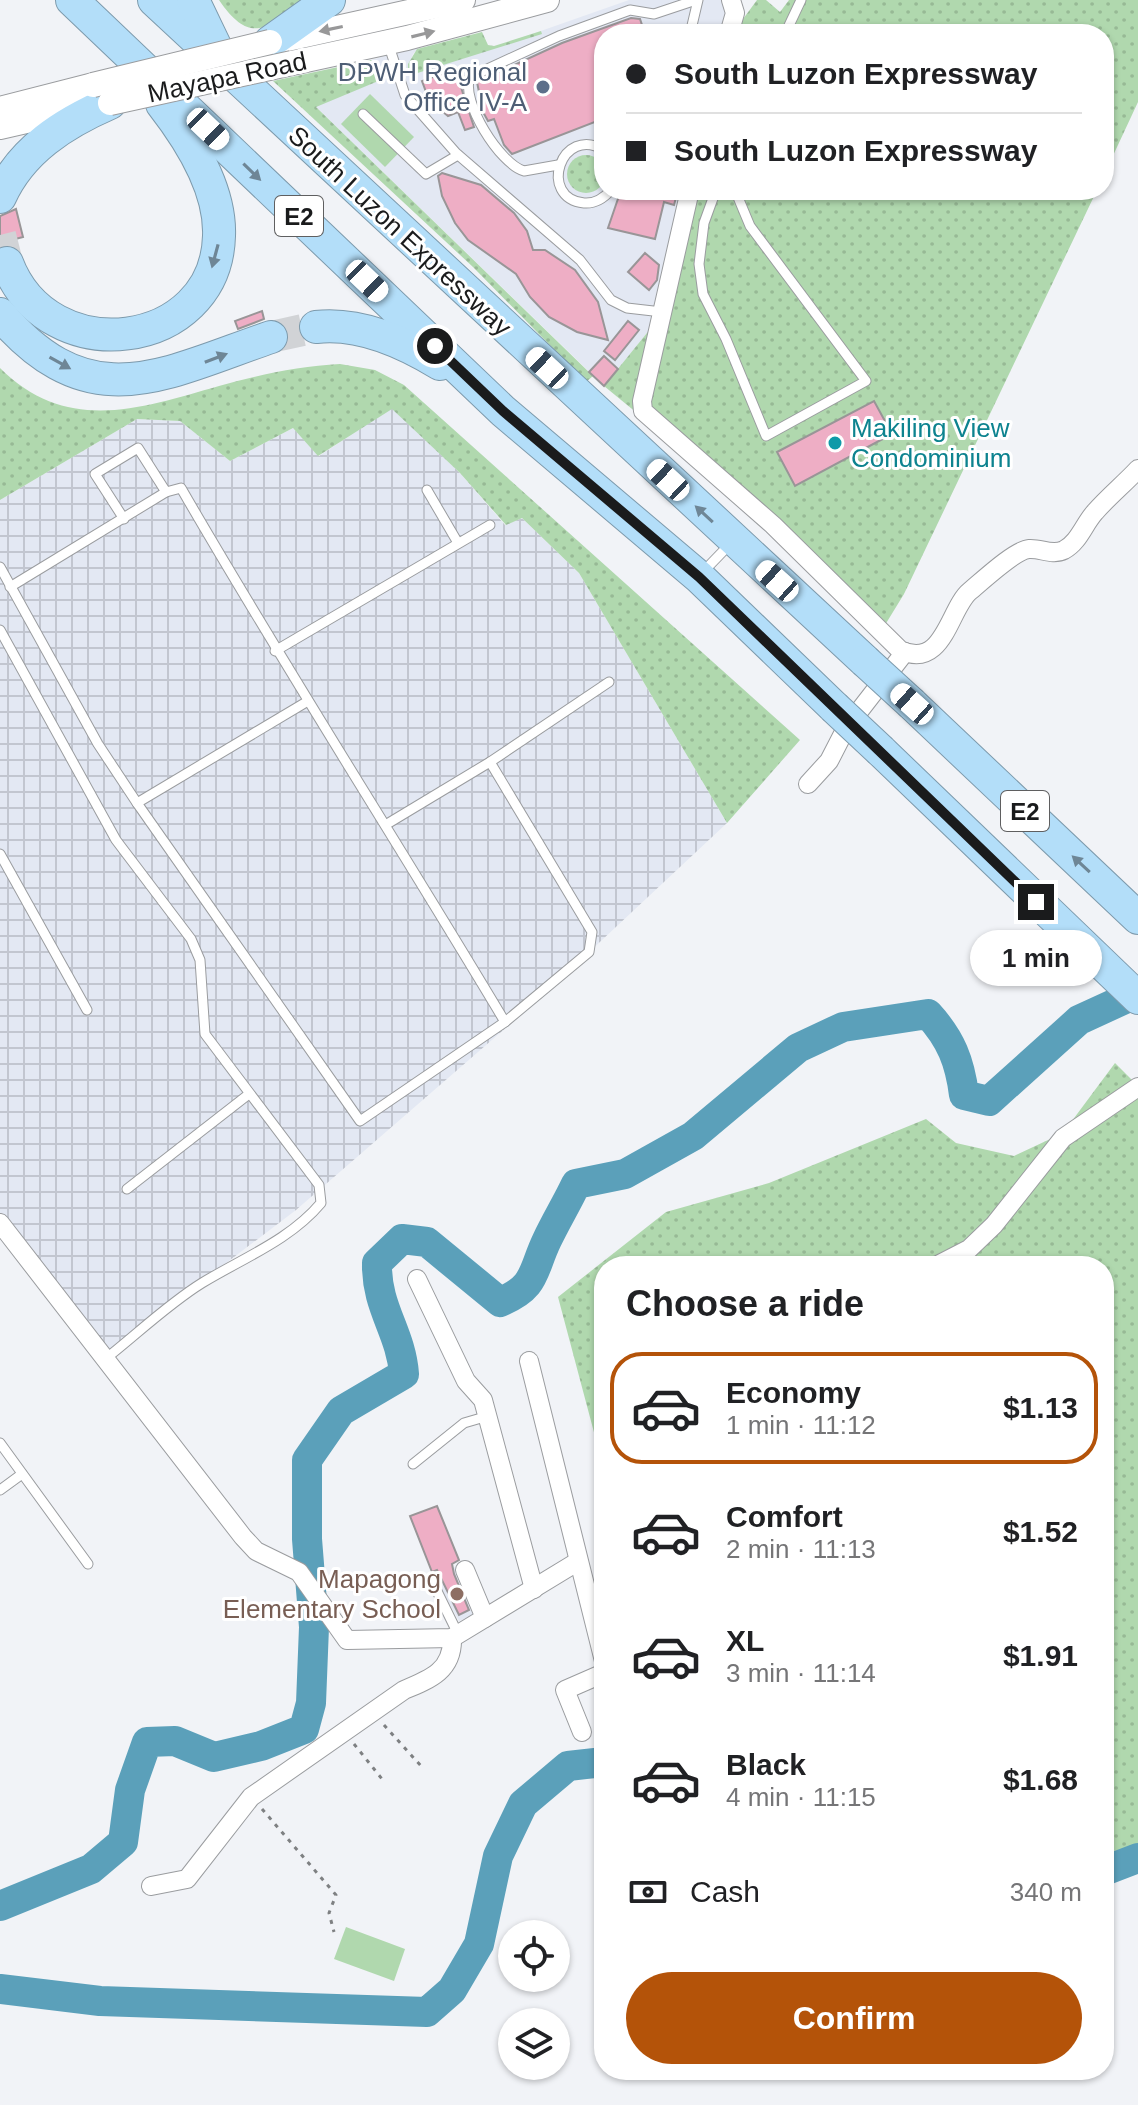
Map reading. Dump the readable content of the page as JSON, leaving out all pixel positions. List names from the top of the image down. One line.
{"streets":{"highway":["E2","South Luzon Expressway"],"main road":["Mayapa Road"]},"places":["DPWH Regional Office IV-A","Makiling View Condominium","Mapagong Elementary School"],"page":{"banner":["South Luzon Expressway","South Luzon Expressway"],"bubble":"1 min","heading":"Choose a ride","list":[{"name":"Economy","note":"1 min · 11:12","value":"$1.13"},{"name":"Comfort","note":"2 min · 11:13","value":"$1.52"},{"name":"XL","note":"3 min · 11:14","value":"$1.91"},{"name":"Black","note":"4 min · 11:15","value":"$1.68"}],"pay":["Cash","340 m"],"buttons":"Confirm"}}
